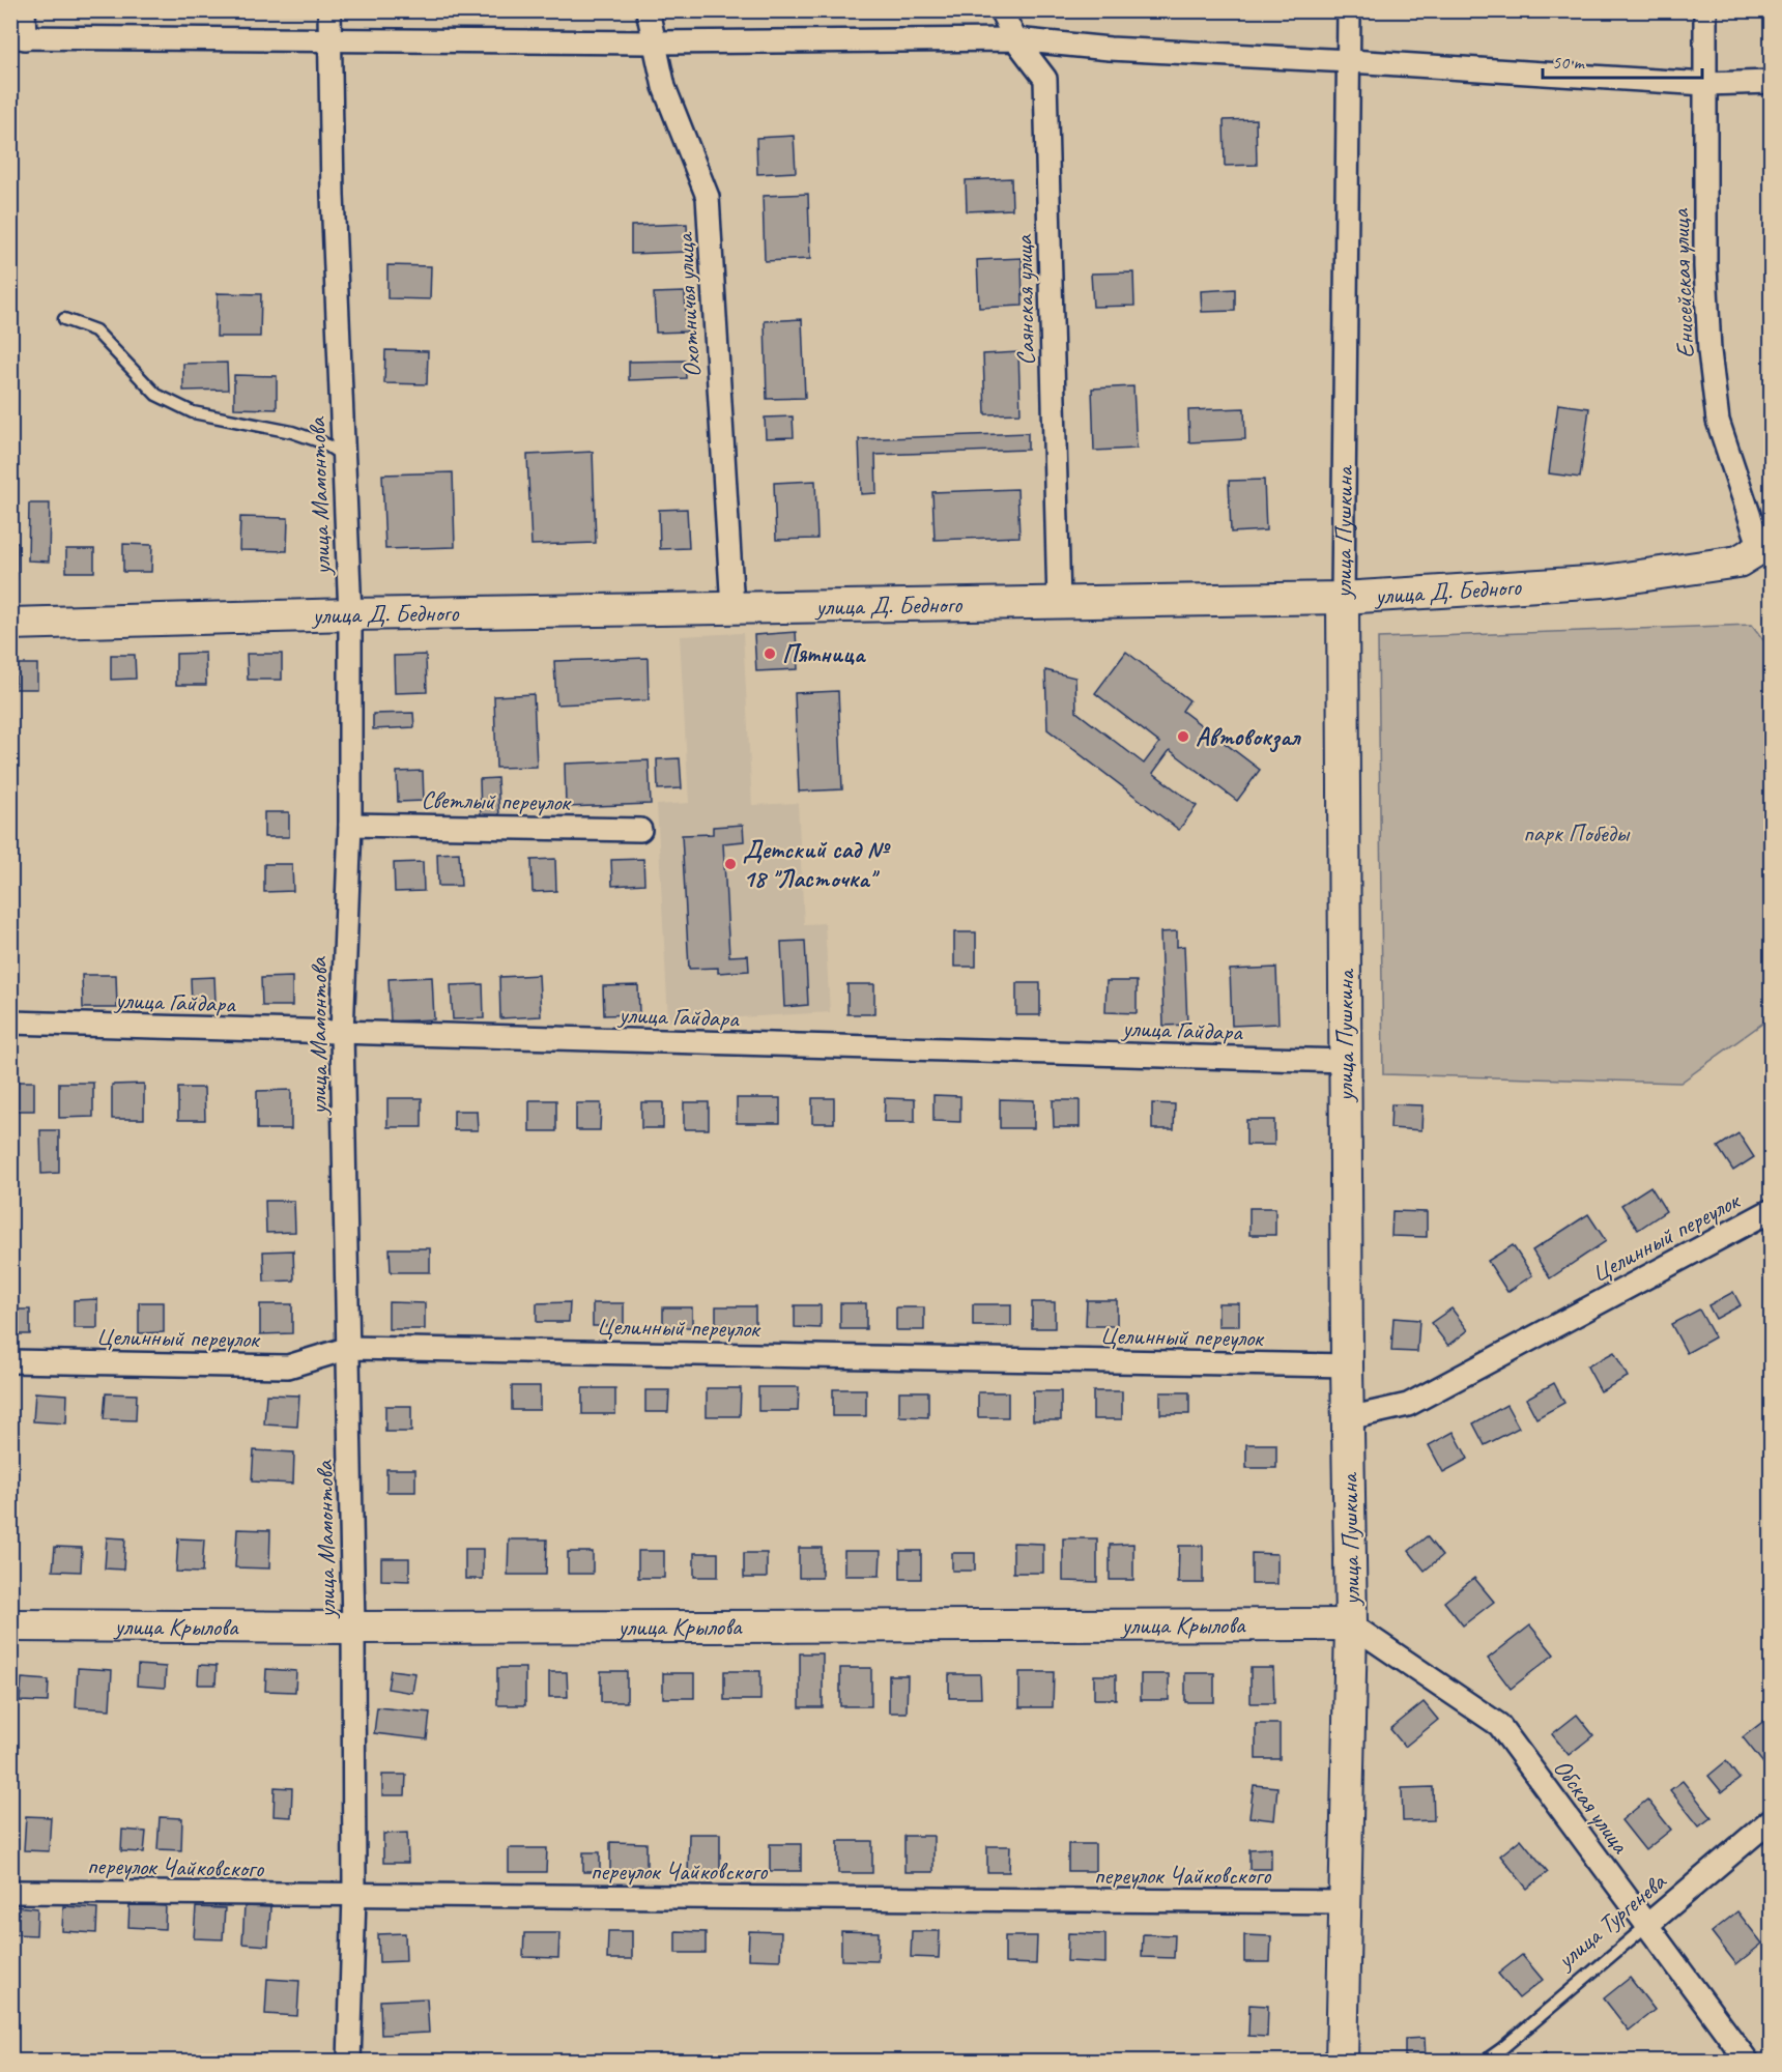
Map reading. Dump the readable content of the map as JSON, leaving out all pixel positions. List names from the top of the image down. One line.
{"streets":{"street":["Енисейская улица","Саянская улица","Охотничья улица","улица Мамонтова","улица Пушкина","улица Д. Бедного","Светлый переулок","улица Гайдара","Целинный переулок","улица Крылова","Обская улица","переулок Чайковского","улица Тургенева"]},"crossings":[["Енисейская улица","улица Д. Бедного"],["Саянская улица","улица Д. Бедного"],["Охотничья улица","улица Д. Бедного"],["улица Мамонтова","улица Д. Бедного"],["улица Мамонтова","Светлый переулок"],["улица Мамонтова","улица Гайдара"],["улица Мамонтова","Целинный переулок"],["улица Мамонтова","улица Крылова"],["улица Мамонтова","переулок Чайковского"],["улица Пушкина","улица Д. Бедного"],["улица Пушкина","улица Гайдара"],["улица Пушкина","Целинный переулок"],["улица Пушкина","улица Крылова"],["улица Пушкина","Обская улица"],["улица Пушкина","переулок Чайковского"],["улица Крылова","Обская улица"],["Обская улица","улица Тургенева"]],"parks":["парк Победы"],"places":["Пятница","Автовокзал","Детский сад № 18 \"Ласточка\""],"scale_bar":"50 m"}
